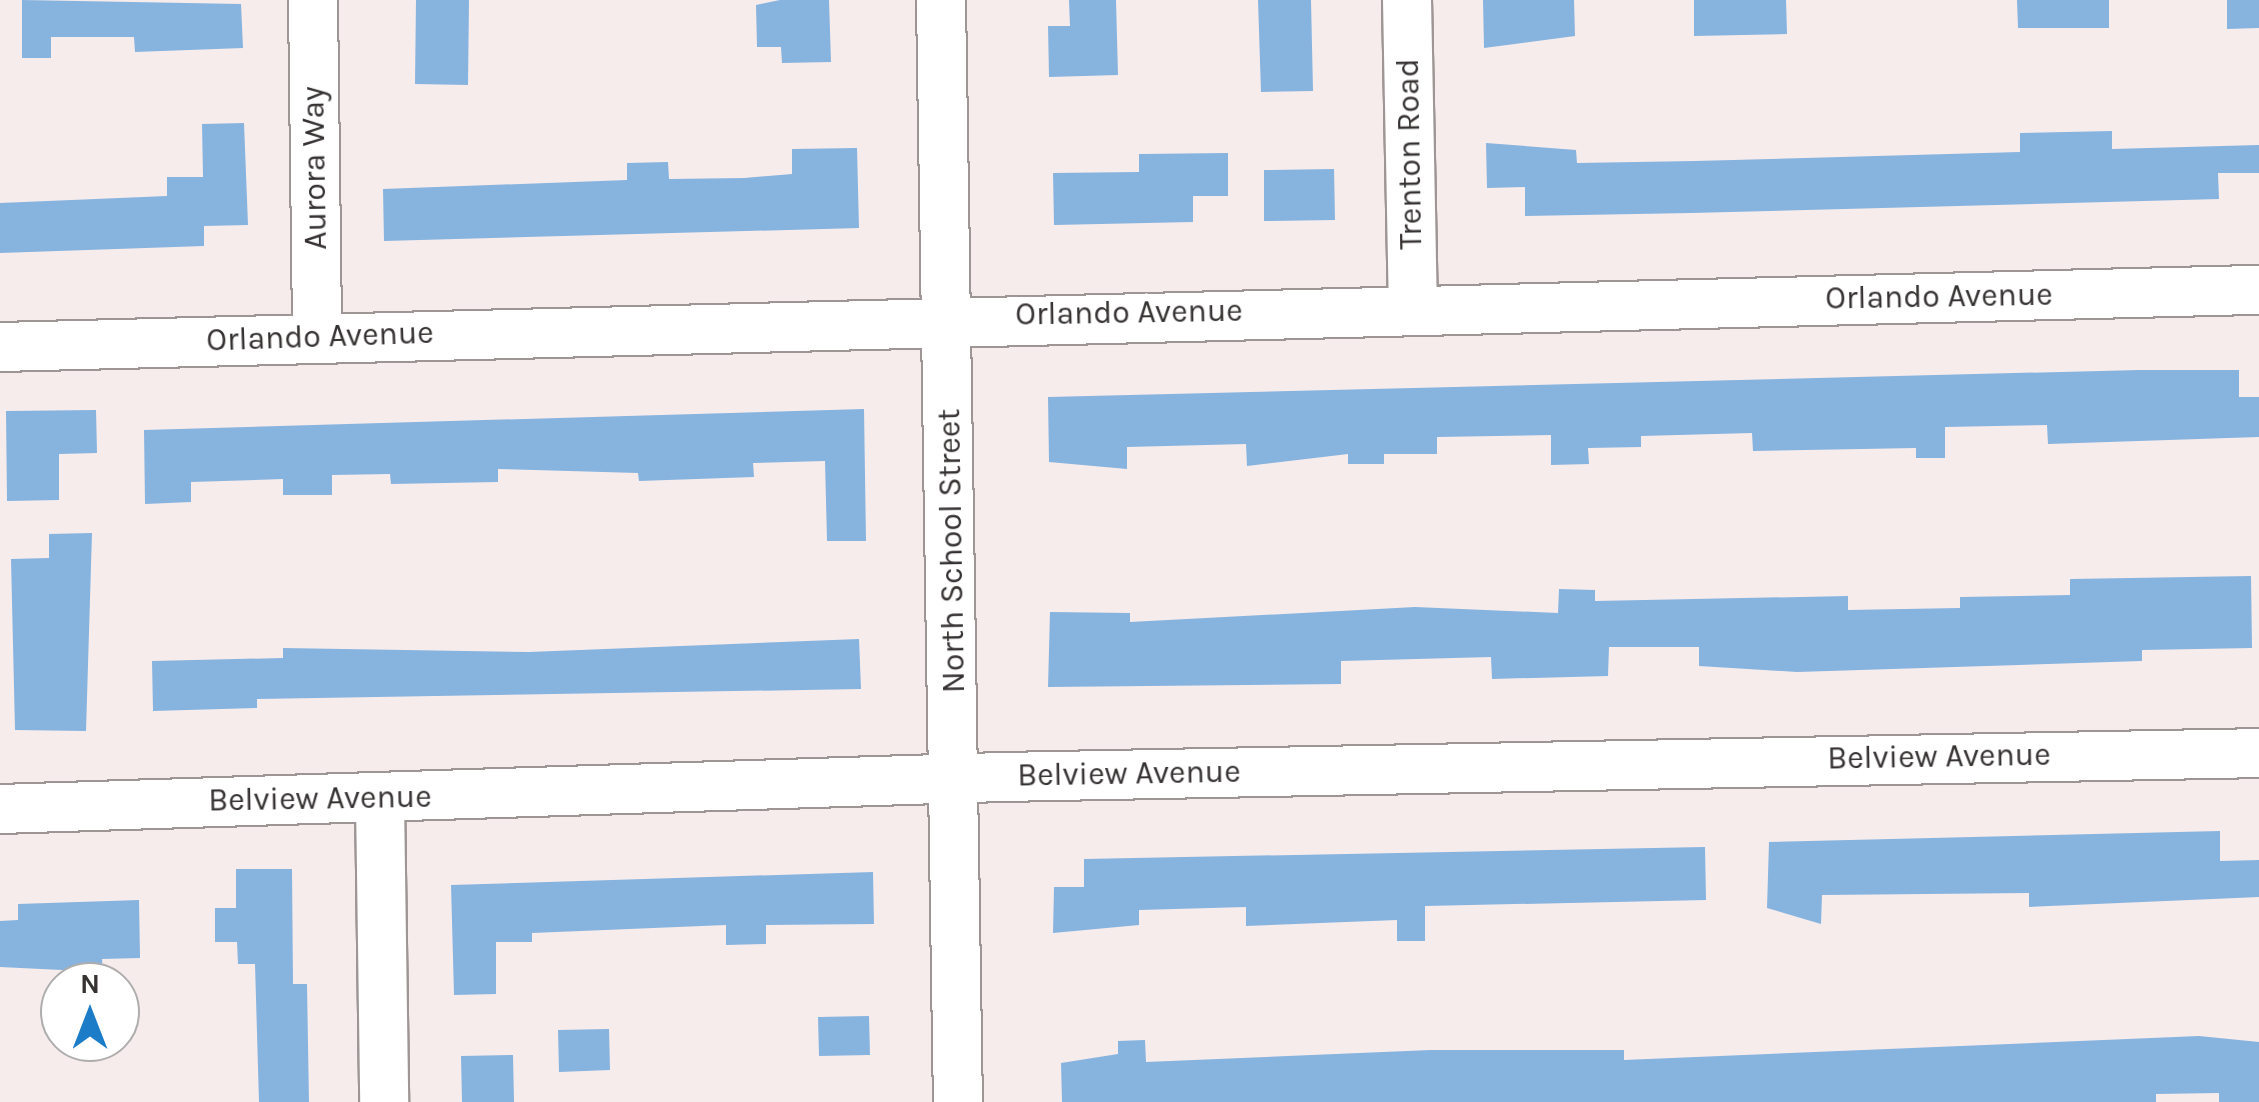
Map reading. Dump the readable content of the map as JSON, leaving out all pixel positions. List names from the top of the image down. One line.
{"streets":{"street":["Trenton Road","Aurora Way","Orlando Avenue","North School Street","Belview Avenue"]},"crossings":[["Trenton Road","Orlando Avenue"],["Aurora Way","Orlando Avenue"],["Orlando Avenue","North School Street"],["North School Street","Belview Avenue"]],"north":"top"}
